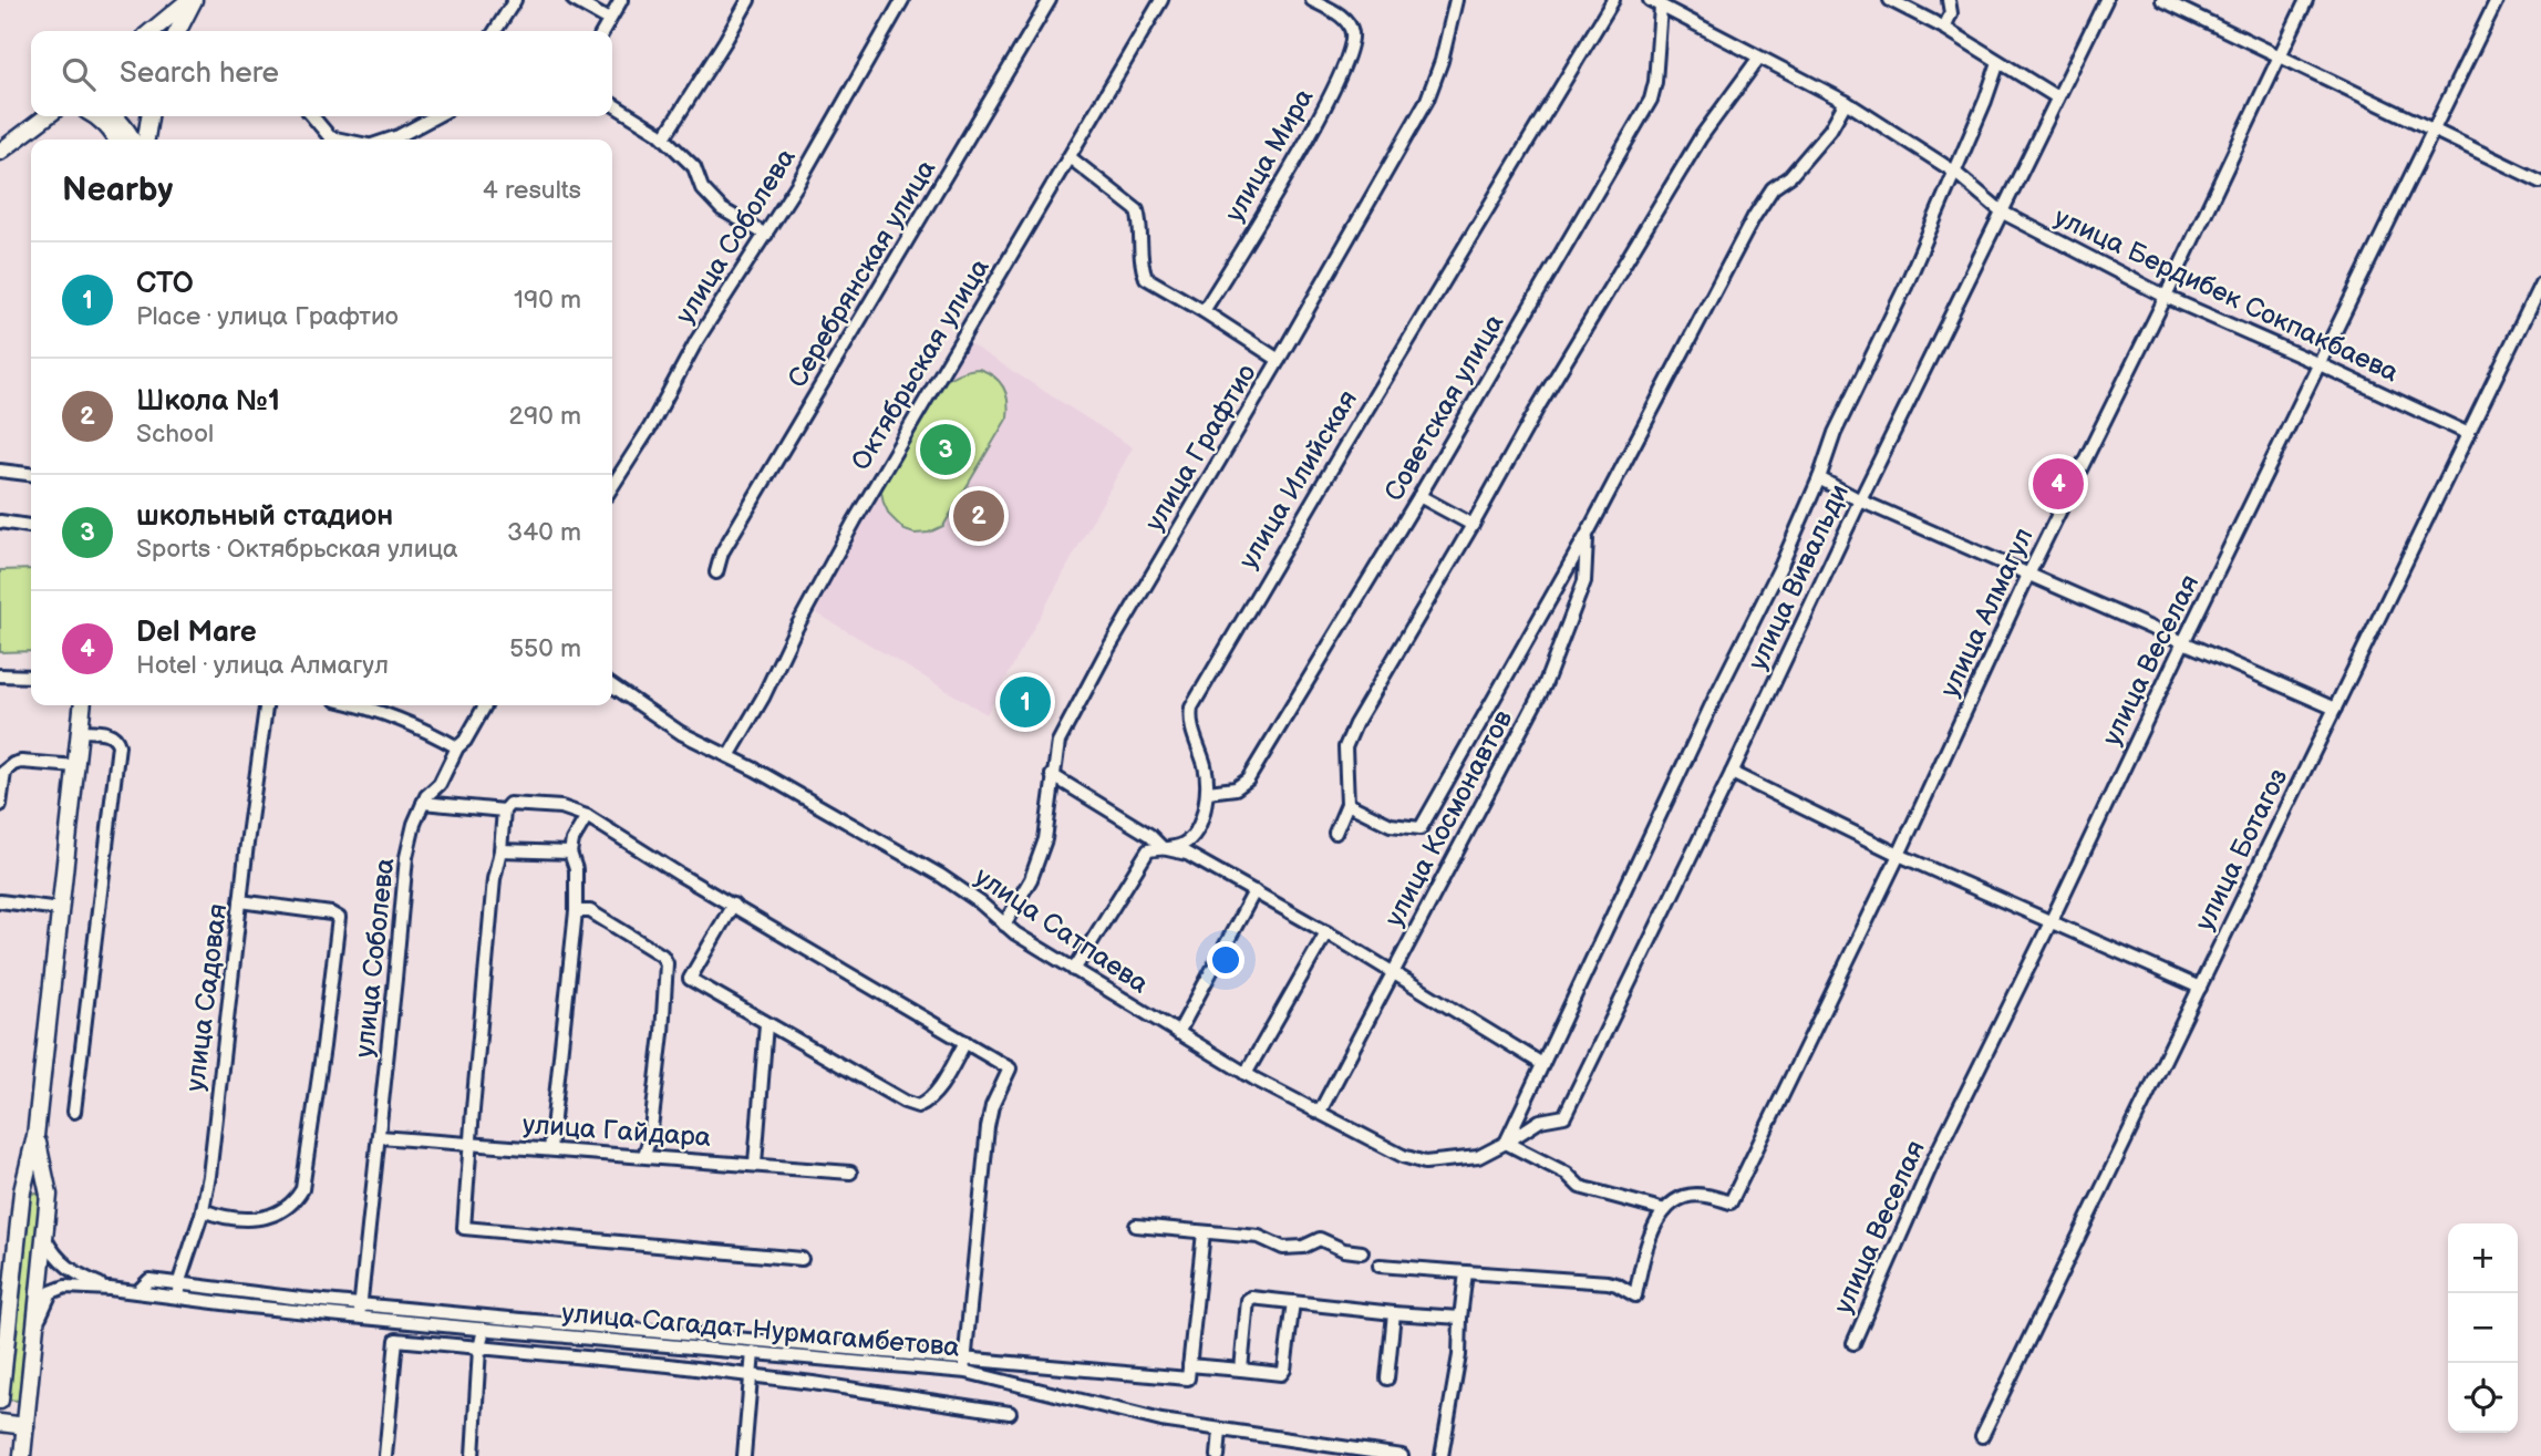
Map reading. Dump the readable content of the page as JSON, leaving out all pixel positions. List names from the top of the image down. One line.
{"streets":{"street":["улица Мира","улица Соболева","Серебрянская улица","улица Бердибек Сокпакбаева","Октябрьская улица","Советская улица","улица Графтио","улица Илийская","улица Вивальди","улица Алмагул","улица Веселая","улица Космонавтов","улица Ботагоз","улица Сатпаева","улица Садовая","улица Гайдара","улица Сагадат Нурмагамбетова"]},"crossings":[["улица Соболева","улица Гайдара"],["улица Соболева","улица Сагадат Нурмагамбетова"],["улица Бердибек Сокпакбаева","Советская улица"],["улица Бердибек Сокпакбаева","улица Вивальди"],["улица Бердибек Сокпакбаева","улица Алмагул"],["улица Бердибек Сокпакбаева","улица Веселая"],["улица Бердибек Сокпакбаева","улица Космонавтов"],["улица Бердибек Сокпакбаева","улица Ботагоз"],["Октябрьская улица","улица Сатпаева"],["Советская улица","улица Илийская"],["улица Графтио","улица Сатпаева"],["улица Илийская","улица Сатпаева"],["улица Вивальди","улица Сатпаева"],["улица Космонавтов","улица Сатпаева"],["улица Садовая","улица Сагадат Нурмагамбетова"]],"page":{"search":"Search here","heading":["Nearby","4 results"],"list":[{"mark":"1","name":"СТО","note":"Place · улица Графтио","value":"190 m"},{"mark":"2","name":"Школа №1","note":"School","value":"290 m"},{"mark":"3","name":"школьный стадион","note":"Sports · Октябрьская улица","value":"340 m"},{"mark":"4","name":"Del Mare","note":"Hotel · улица Алмагул","value":"550 m"}],"pins":["3","4","2","1"],"map_buttons":["+","−"]}}
